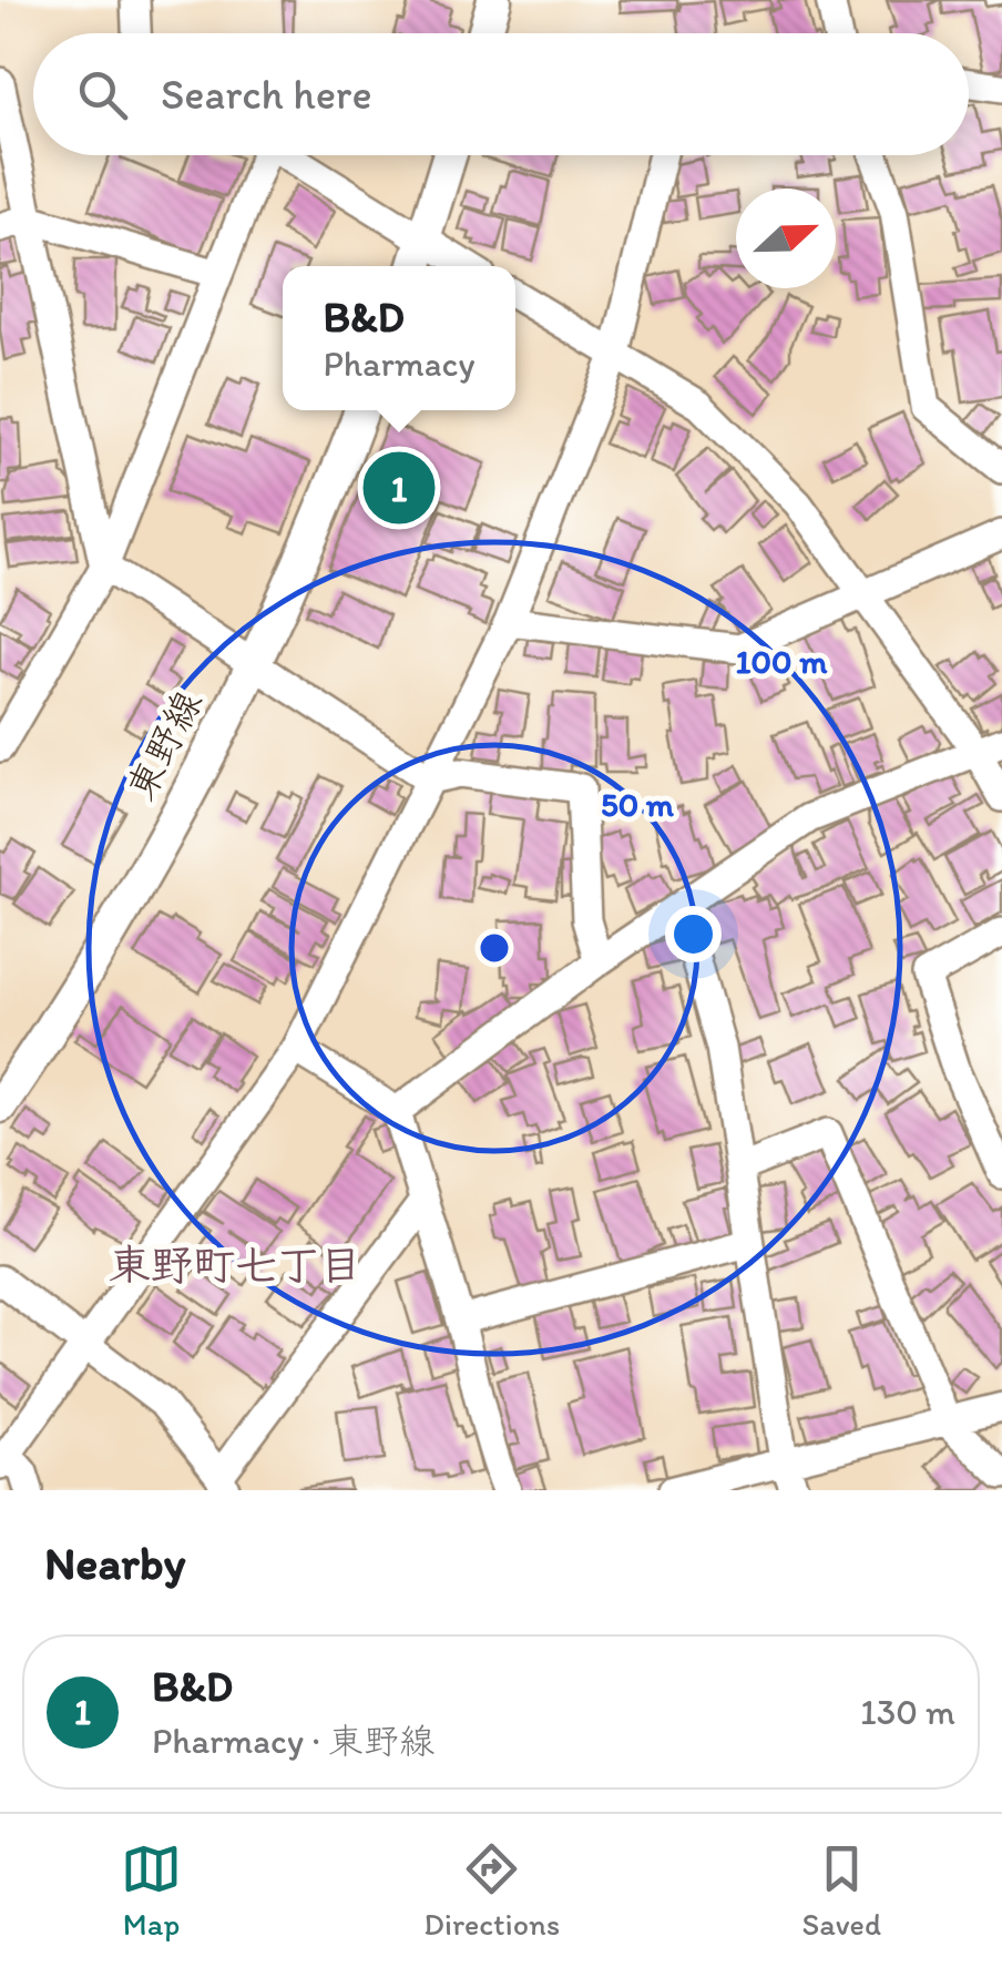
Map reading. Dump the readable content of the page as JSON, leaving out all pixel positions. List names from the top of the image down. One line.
{"streets":{"street":["東野線"]},"districts":["東野町七丁目"],"north":"right","page":{"search":"Search here","popup":["B&D","Pharmacy"],"pins":"1","heading":"Nearby","list":[{"mark":"1","name":"B&D","note":"Pharmacy · 東野線","value":"130 m"}],"nav":["Map","Directions","Saved"]},"rings":["100 m","50 m"]}
